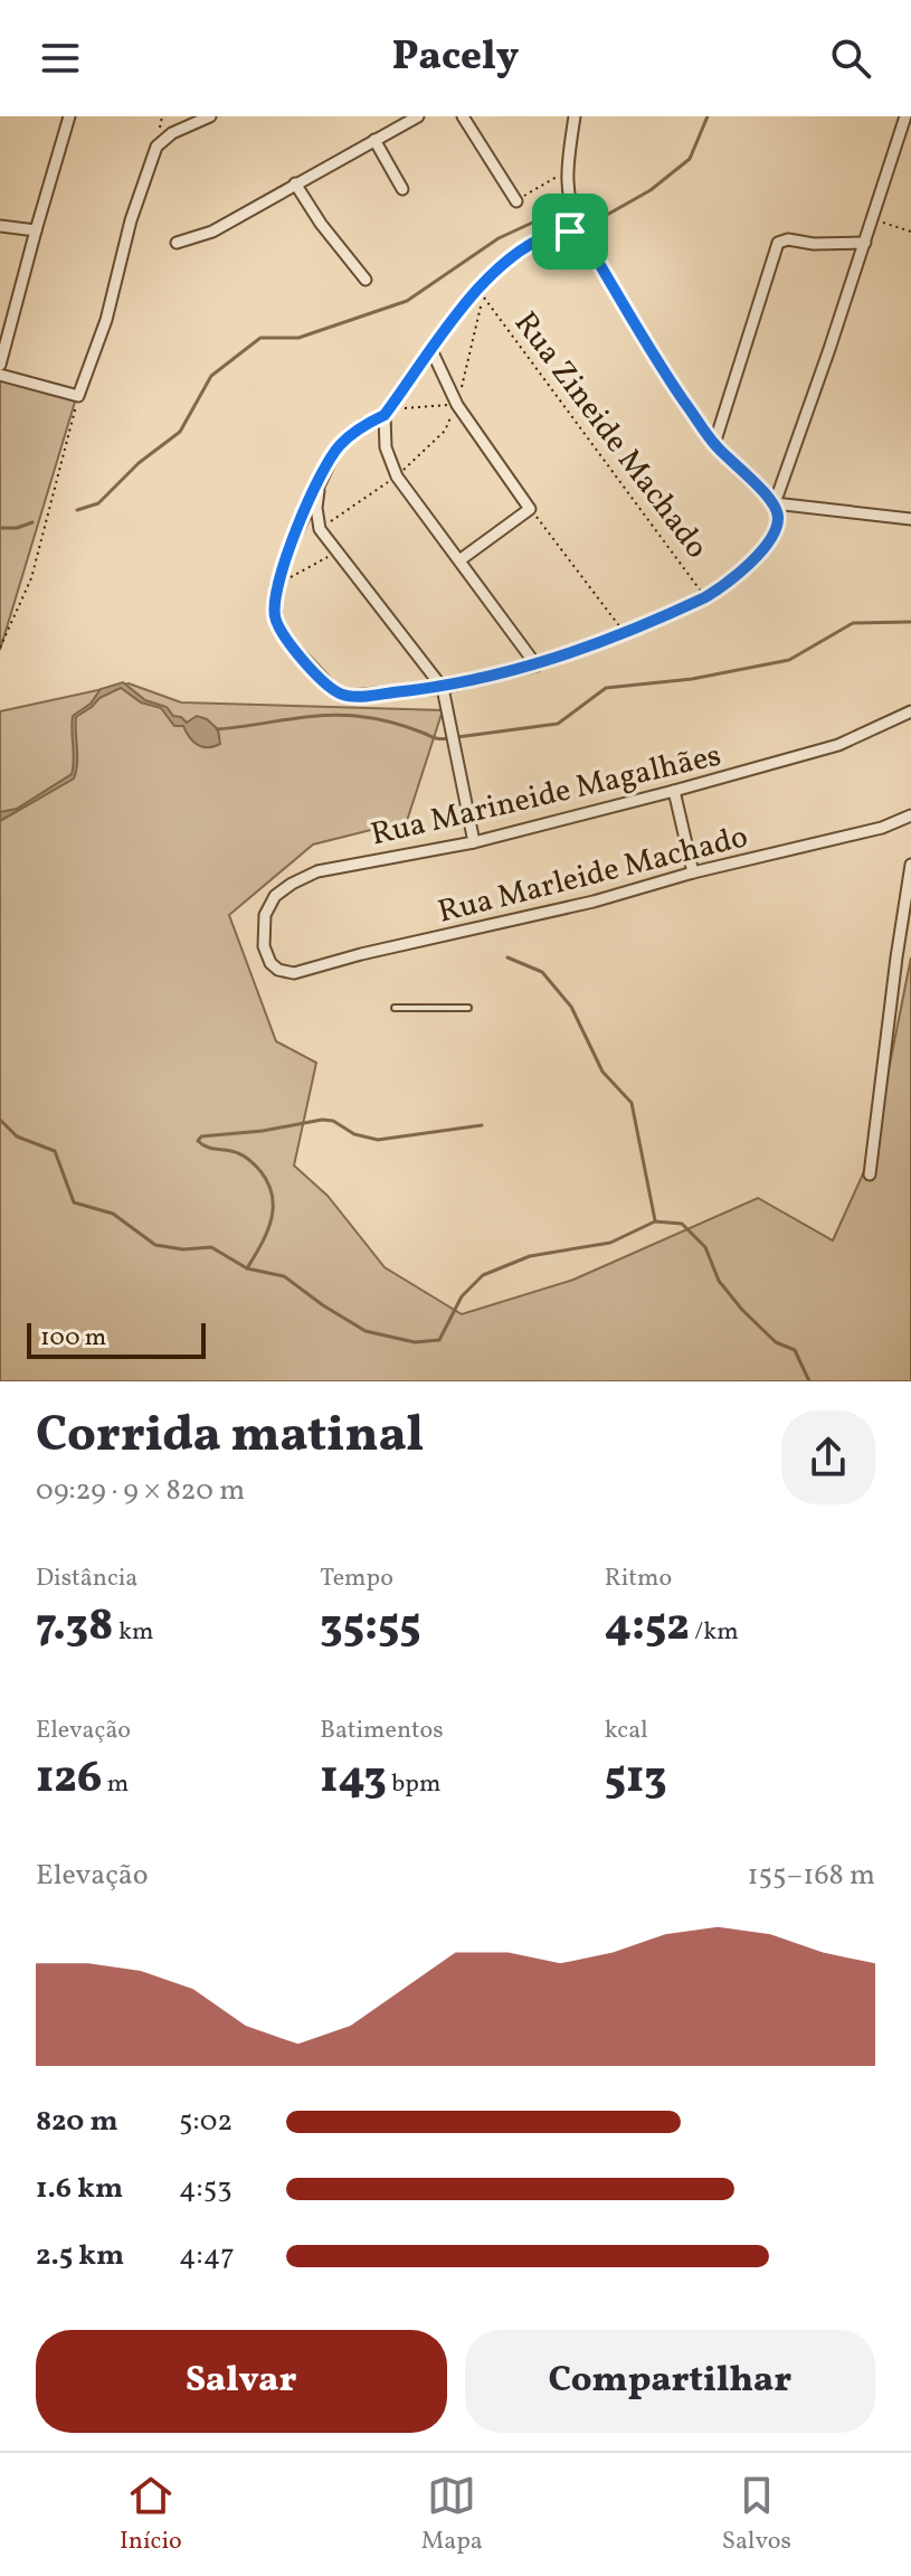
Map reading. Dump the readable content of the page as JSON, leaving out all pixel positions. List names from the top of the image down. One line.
{"streets":{"street":["Rua Marineide Magalhães","Rua Marleide Machado"],"path":["Rua Zineide Machado"]},"crossings":[["Rua Marineide Magalhães","Rua Marleide Machado"]],"scale_bar":"100 m","page":{"header":"Pacely","scale":"100 m","heading":["Corrida matinal","09:29 · 9 × 820 m"],"stats":[["Distância","7.38 km"],["Tempo","35:55"],["Ritmo","4:52 /km"],["Elevação","126 m"],["Batimentos","143 bpm"],["kcal","513"]],"chart":["Elevação","155–168 m"],"list":[{"name":"820 m","note":"5:02"},{"name":"1.6 km","note":"4:53"},{"name":"2.5 km","note":"4:47"}],"buttons":["Salvar","Compartilhar"],"tabs":["Início","Mapa","Salvos"]}}
